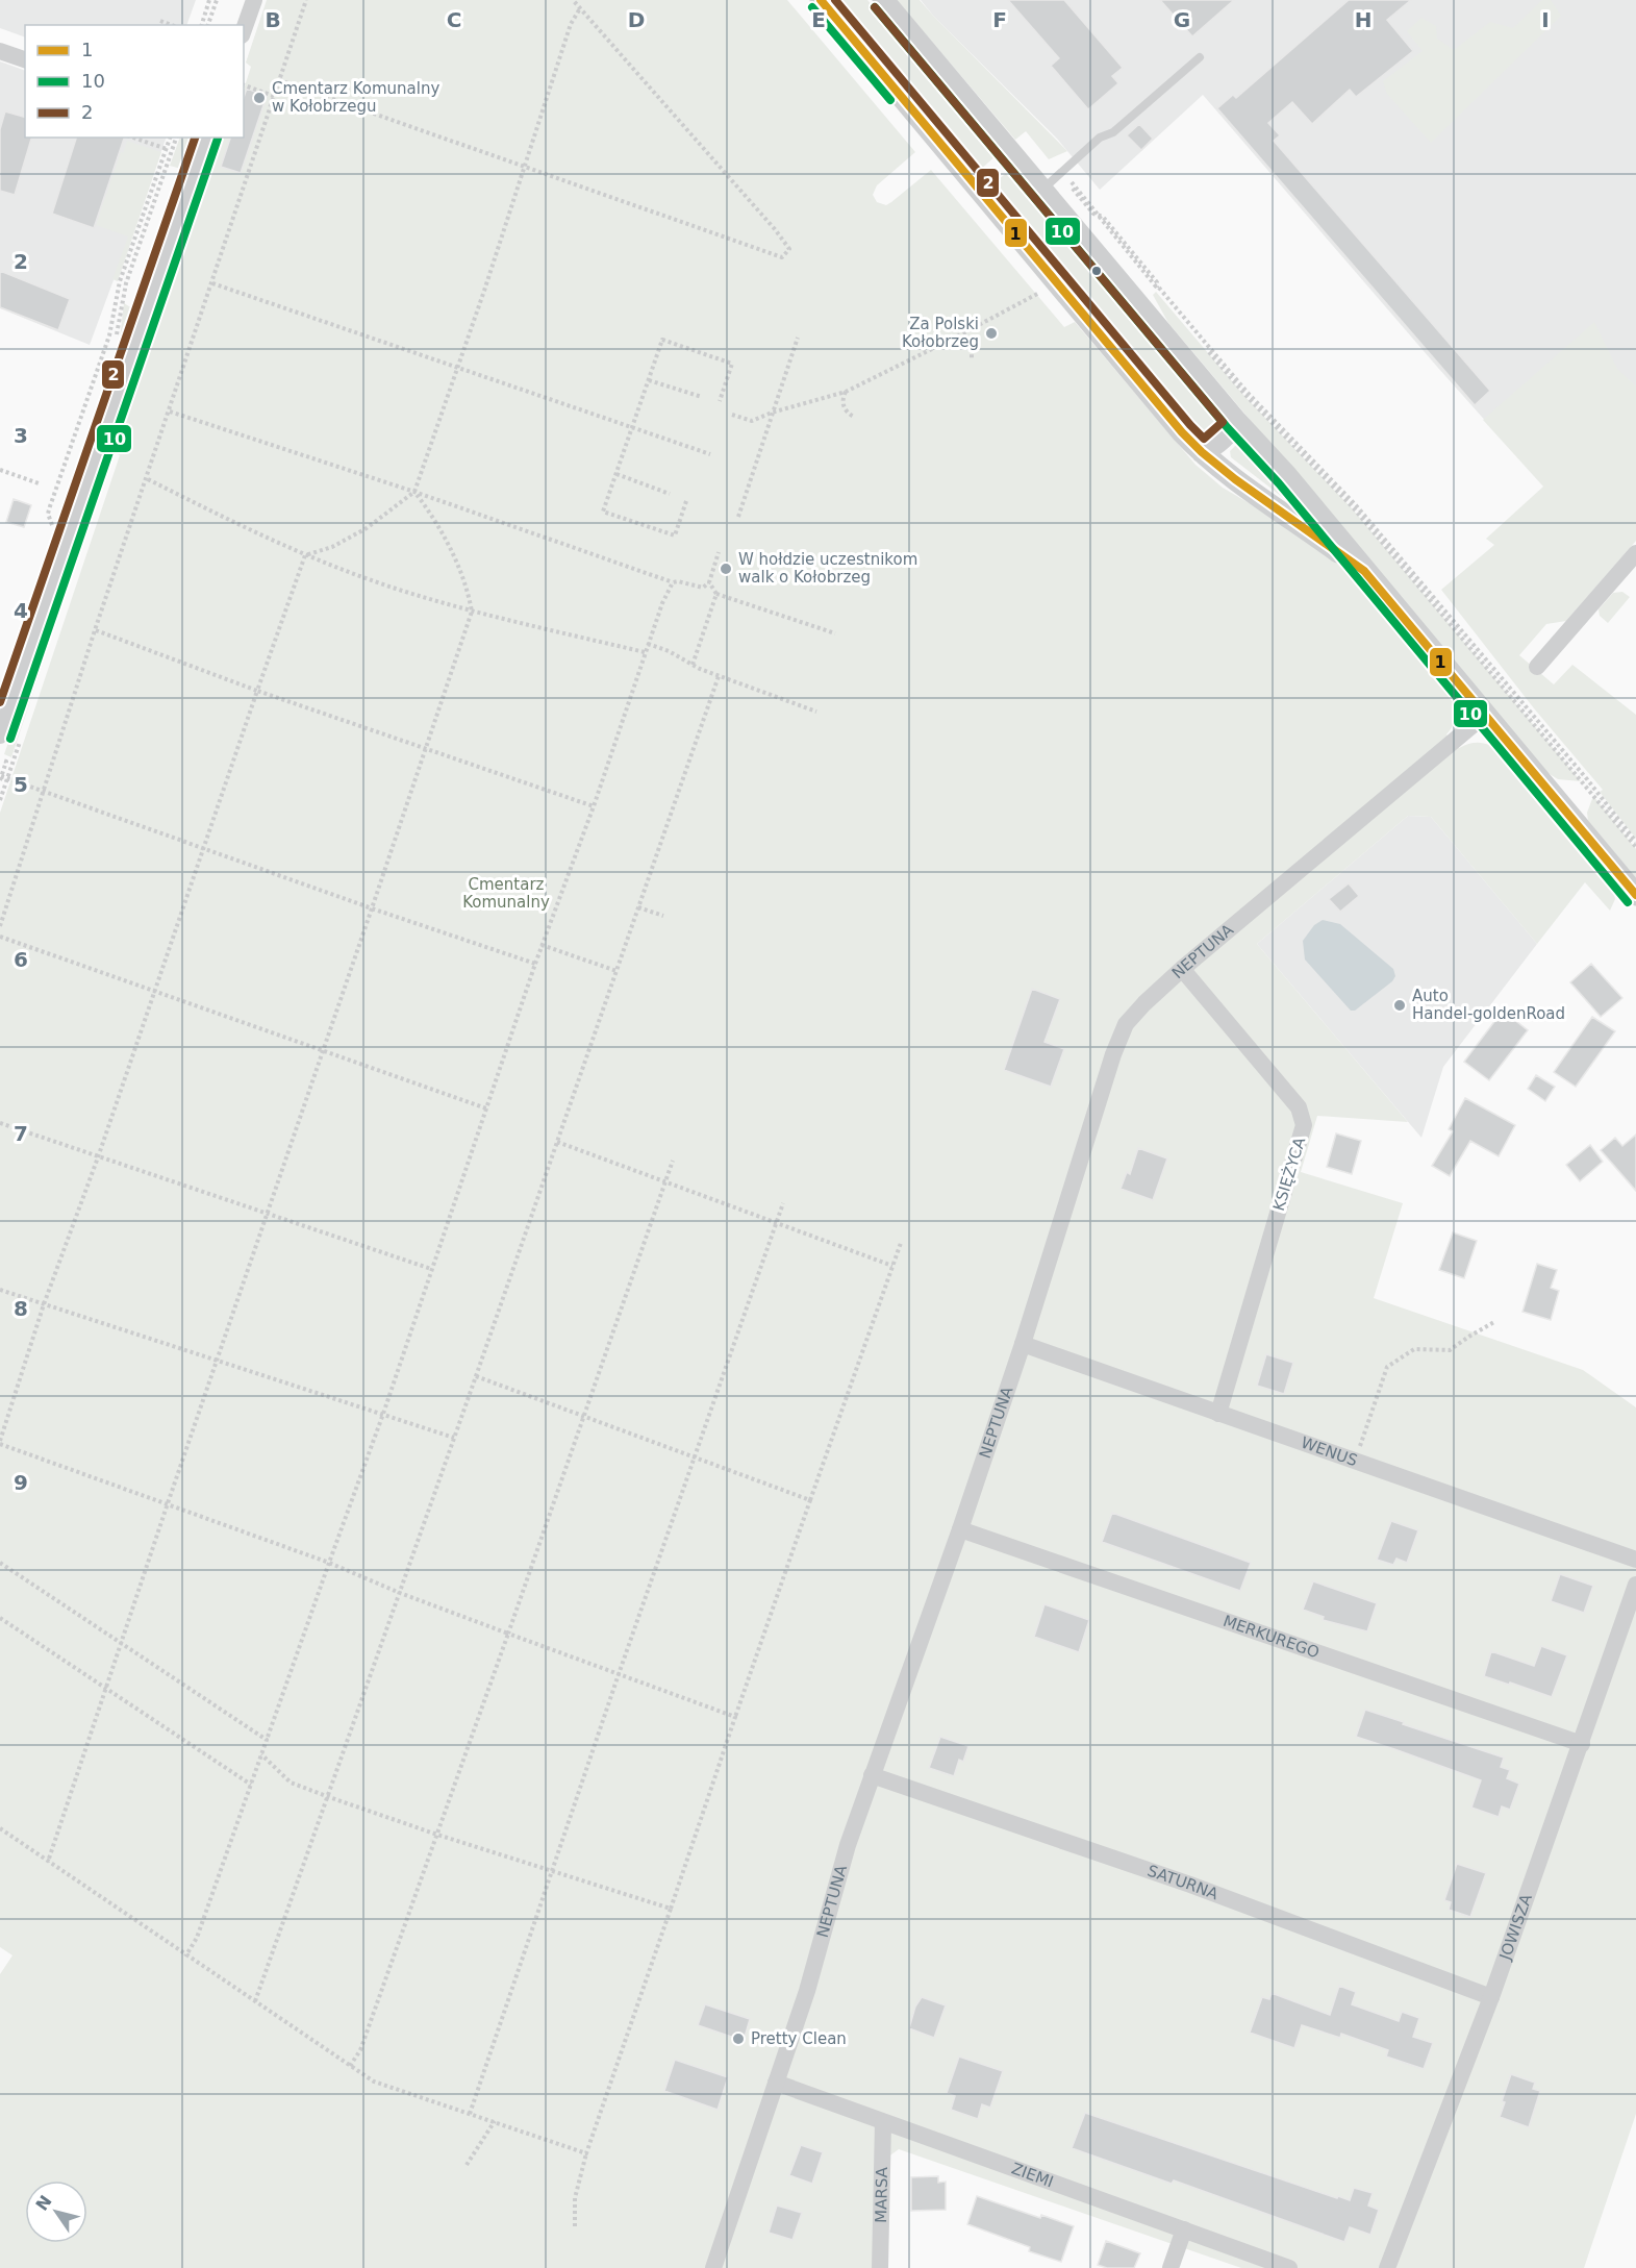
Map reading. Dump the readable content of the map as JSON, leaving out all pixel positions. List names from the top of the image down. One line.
{"streets":{"street":["NEPTUNA","KSIĘŻYCA","WENUS","MERKUREGO","SATURNA","JOWISZA","ZIEMI","MARSA"]},"crossings":[["NEPTUNA","KSIĘŻYCA"],["NEPTUNA","WENUS"],["NEPTUNA","MERKUREGO"],["NEPTUNA","SATURNA"],["NEPTUNA","ZIEMI"],["KSIĘŻYCA","WENUS"],["MERKUREGO","JOWISZA"],["SATURNA","JOWISZA"],["ZIEMI","MARSA"]],"parks":["Cmentarz Komunalny"],"places":["Cmentarz Komunalny w Kołobrzegu","Za Polski Kołobrzeg","W hołdzie uczestnikom walk o Kołobrzeg","Auto Handel-goldenRoad","Pretty Clean"],"lines":["transit line 1","transit line 2","transit line 10"],"legend":["1","10","2"],"north":"top left","grid":{"columns":["B","C","D","E","F","G","H","I"],"rows":["2","3","4","5","6","7","8","9"]}}
